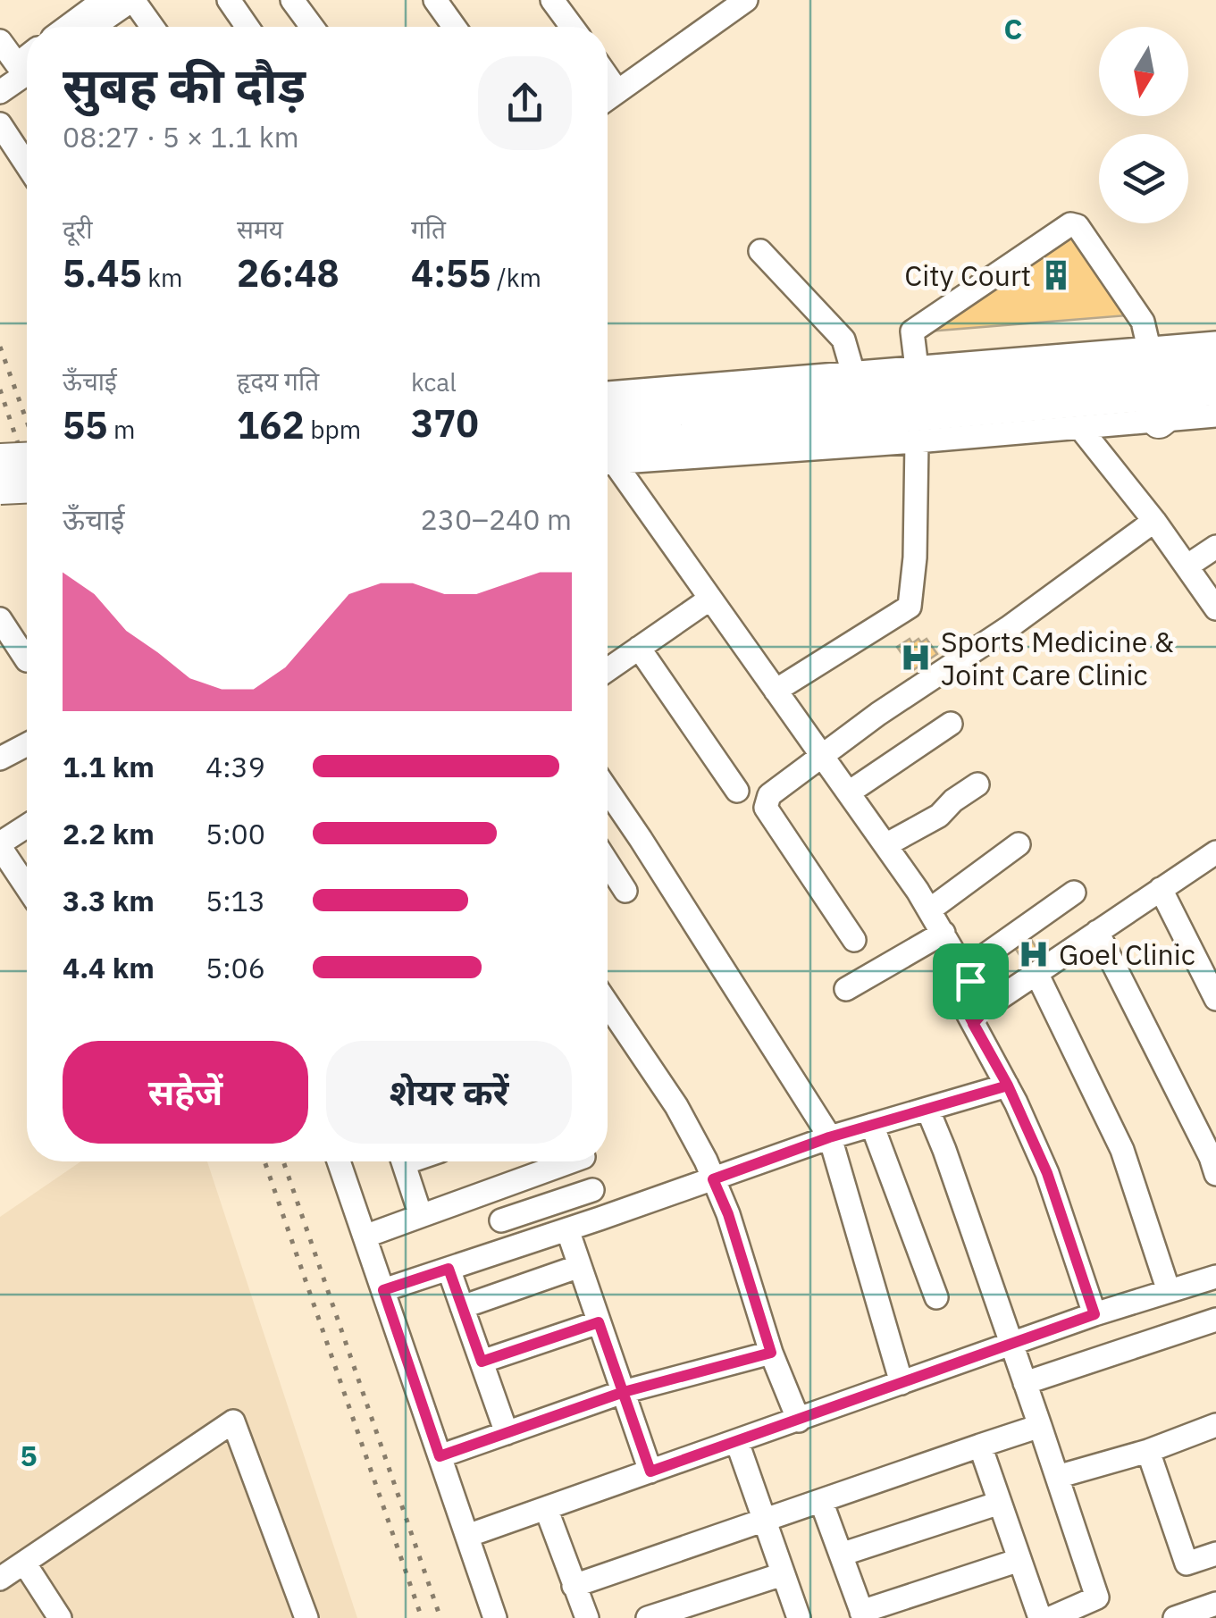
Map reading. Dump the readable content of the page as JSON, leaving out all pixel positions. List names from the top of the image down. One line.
{"places":{"building":["City Court"],"hospital":["Sports Medicine & Joint Care Clinic","Goel Clinic"]},"north":"bottom","page":{"heading":["सुबह की दौड़","08:27 · 5 × 1.1 km"],"stats":[["दूरी","5.45 km"],["समय","26:48"],["गति","4:55 /km"],["ऊँचाई","55 m"],["हृदय गति","162 bpm"],["kcal","370"]],"chart":["ऊँचाई","230–240 m"],"list":[{"name":"1.1 km","note":"4:39"},{"name":"2.2 km","note":"5:00"},{"name":"3.3 km","note":"5:13"},{"name":"4.4 km","note":"5:06"}],"buttons":["सहेजें","शेयर करें"]},"grid":{"columns":["C"],"rows":["5"]}}
